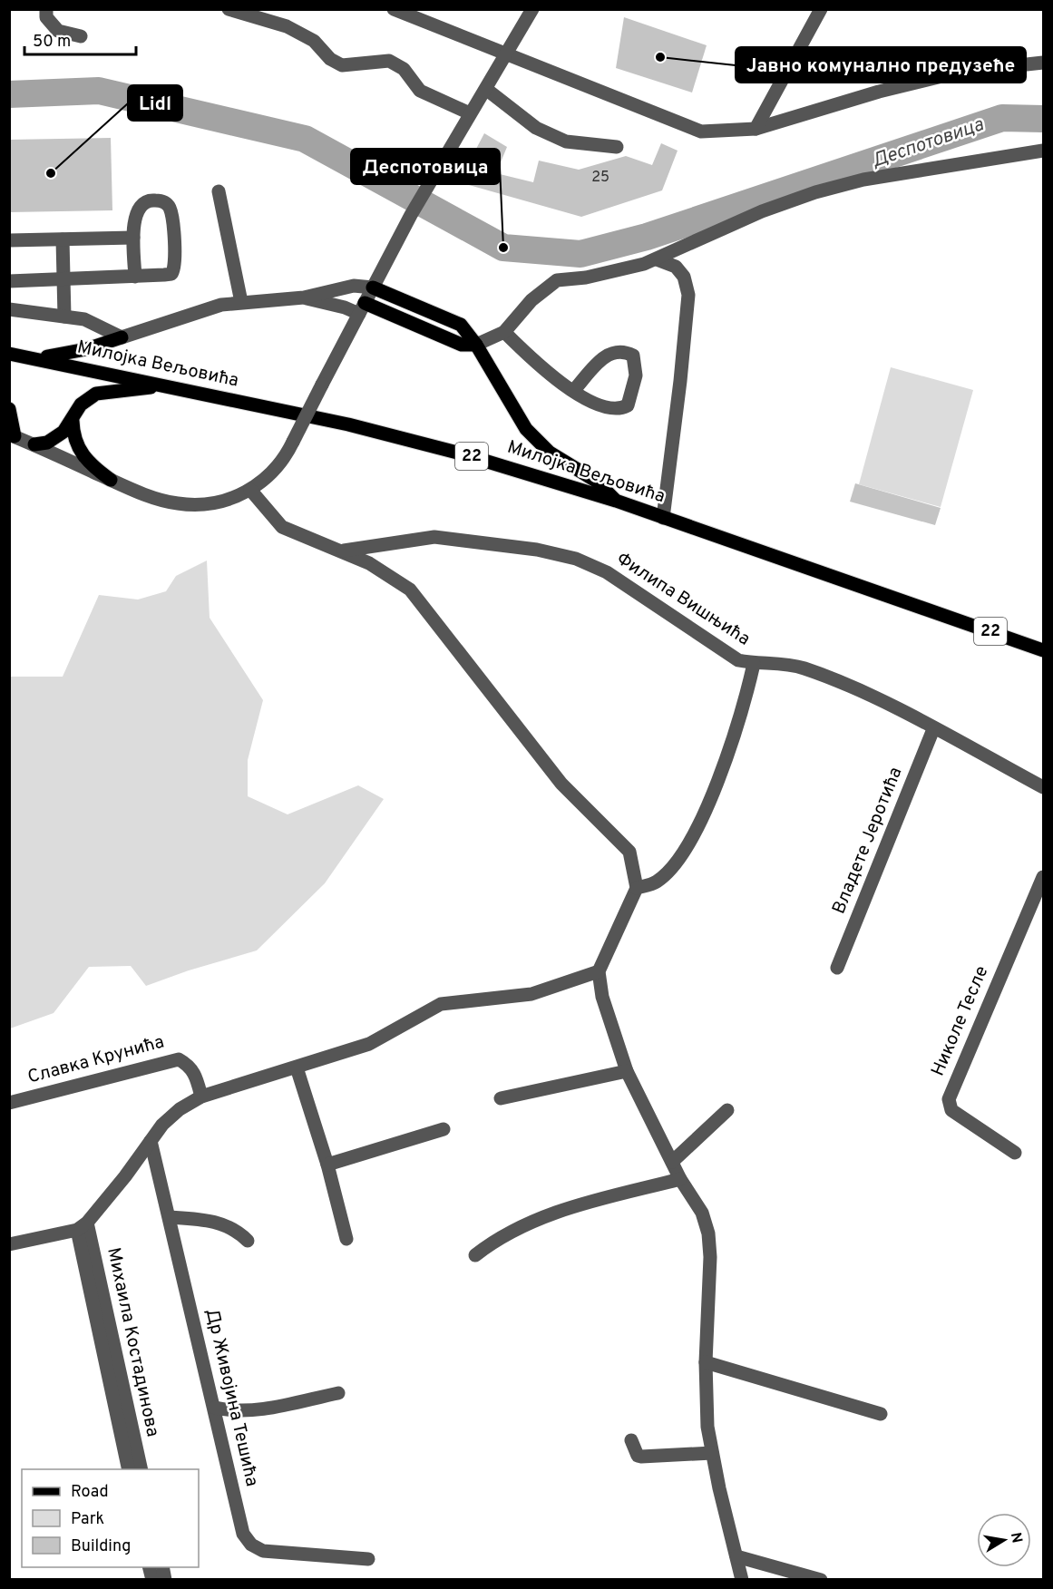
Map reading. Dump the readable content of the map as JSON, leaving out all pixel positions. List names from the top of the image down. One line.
{"streets":{"main road":["Милојка Вељовића","22"],"street":["Филипа Вишњића","Владете Јеротића","Николе Тесле","Славка Крунића","Михаила Костадинова","Др Живојина Тешића"]},"crossings":[["Филипа Вишњића","Владете Јеротића"]],"water":["Деспотовица"],"places":["Јавно комунално предузеће","Lidl","Деспотовица"],"house_numbers":["25"],"legend":["Road","Park","Building"],"scale_bar":"50 m","north":"right"}
